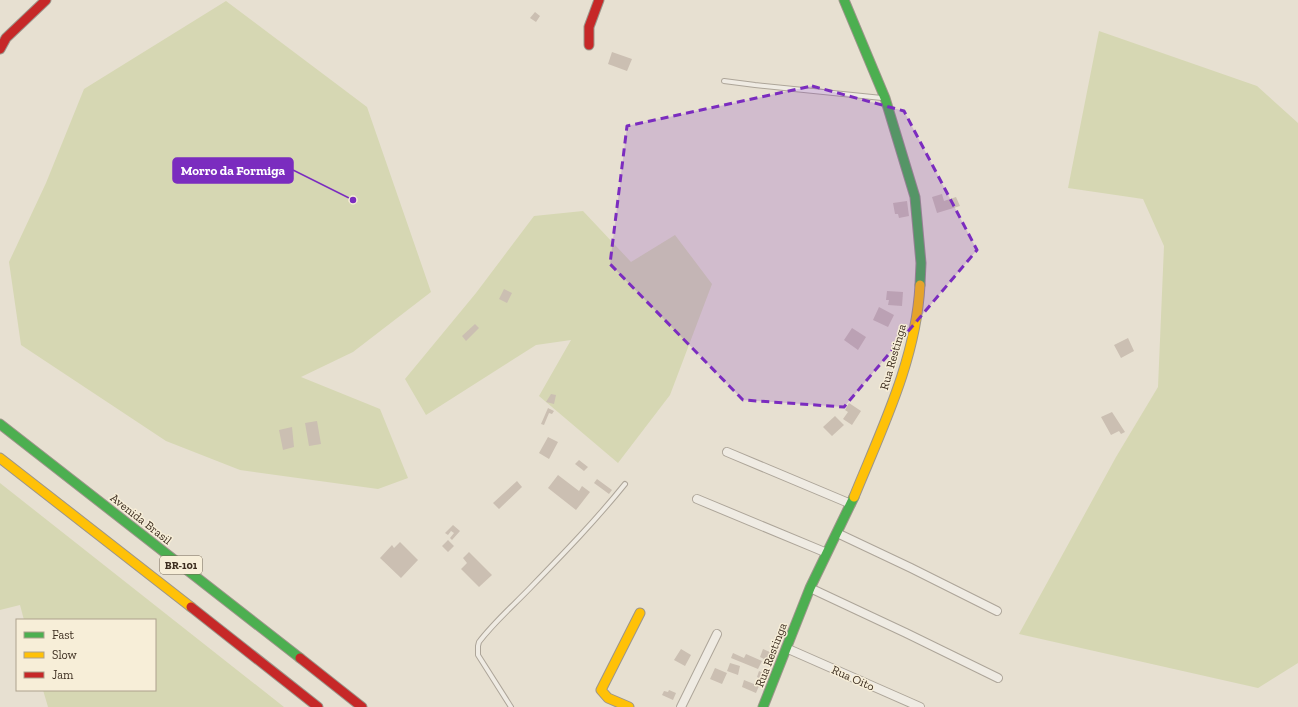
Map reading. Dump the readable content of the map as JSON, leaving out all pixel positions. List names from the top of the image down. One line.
{"streets":{"main road":["Rua Restinga","Avenida Brasil","BR-101"],"street":["Rua Oito"]},"crossings":[["Rua Restinga","Rua Oito"]],"places":["Morro da Formiga"],"legend":["Fast","Slow","Jam"]}
